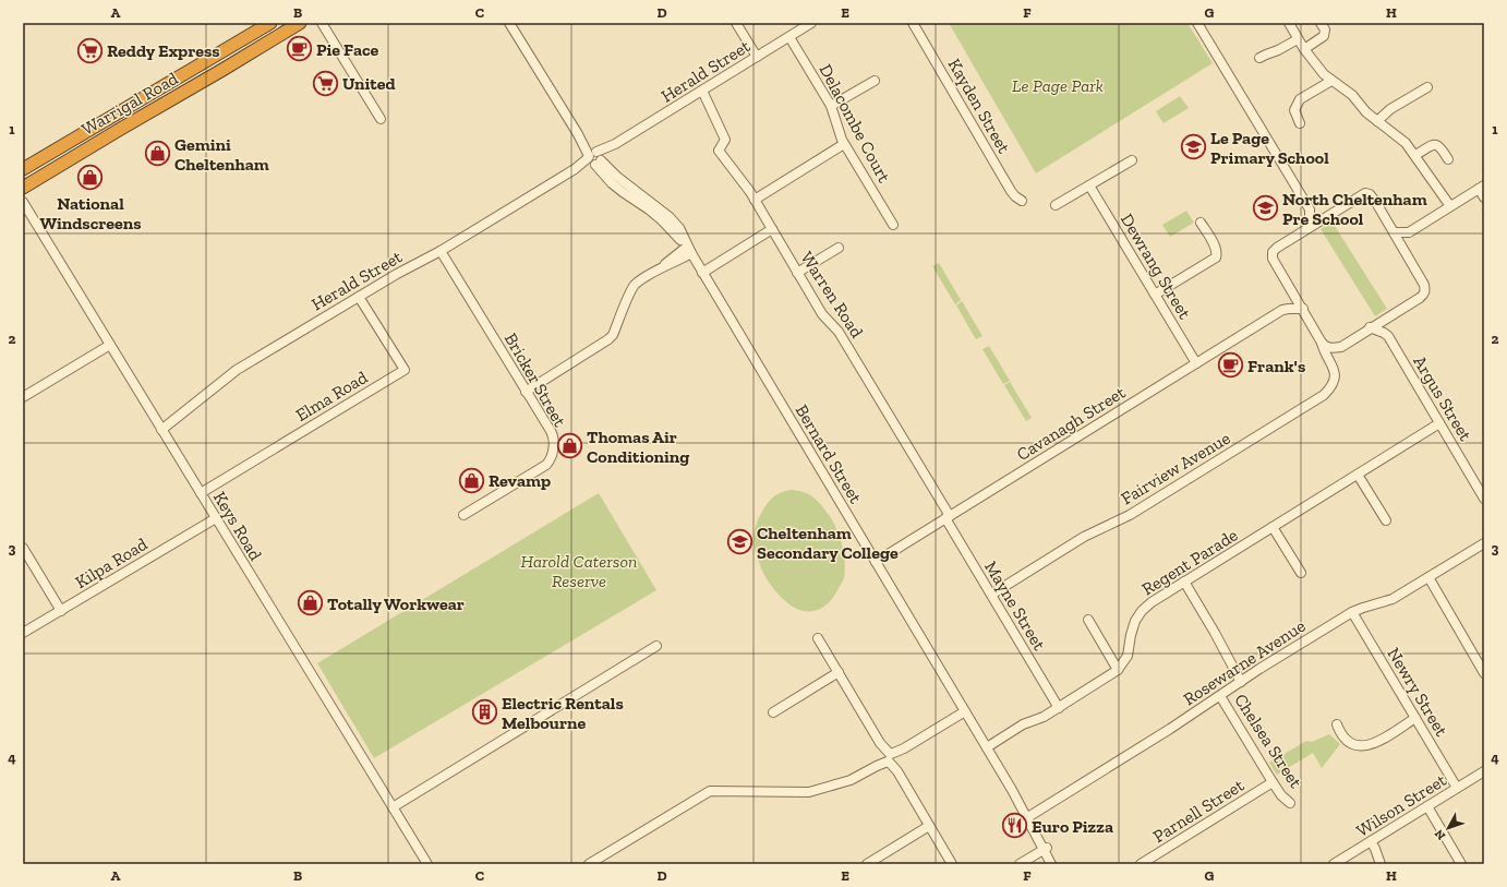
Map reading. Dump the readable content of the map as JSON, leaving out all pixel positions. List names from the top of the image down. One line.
{"streets":{"highway":["Warrigal Road"],"street":["Herald Street","Kayden Street","Delacombe Court","Dewrang Street","Warren Road","Bricker Street","Elma Road","Argus Street","Cavanagh Street","Bernard Street","Fairview Avenue","Keys Road","Regent Parade","Kilpa Road","Mayne Street","Rosewarne Avenue","Newry Street","Chelsea Street","Wilson Street","Parnell Street"]},"crossings":[["Herald Street","Delacombe Court"],["Herald Street","Warren Road"],["Herald Street","Bricker Street"],["Herald Street","Elma Road"],["Herald Street","Bernard Street"],["Herald Street","Keys Road"],["Dewrang Street","Cavanagh Street"],["Warren Road","Cavanagh Street"],["Warren Road","Mayne Street"],["Elma Road","Keys Road"],["Argus Street","Regent Parade"],["Cavanagh Street","Bernard Street"],["Cavanagh Street","Mayne Street"],["Bernard Street","Regent Parade"],["Bernard Street","Rosewarne Avenue"],["Fairview Avenue","Mayne Street"],["Keys Road","Kilpa Road"],["Regent Parade","Mayne Street"],["Rosewarne Avenue","Newry Street"],["Rosewarne Avenue","Chelsea Street"],["Newry Street","Wilson Street"],["Chelsea Street","Parnell Street"]],"parks":["Le Page Park","Harold Caterson Reserve"],"places":{"cafe":["Pie Face","Frank's"],"supermarket":["Reddy Express","United"],"school or university":["Le Page Primary School","North Cheltenham Pre School","Cheltenham Secondary College"],"shop":["Gemini Cheltenham","National Windscreens","Thomas Air Conditioning","Revamp","Totally Workwear"],"building":["Electric Rentals Melbourne"],"restaurant":["Euro Pizza"]},"north":"bottom left","grid":{"columns":["A","B","C","D","E","F","G","H"],"rows":["1","2","3","4"]}}
